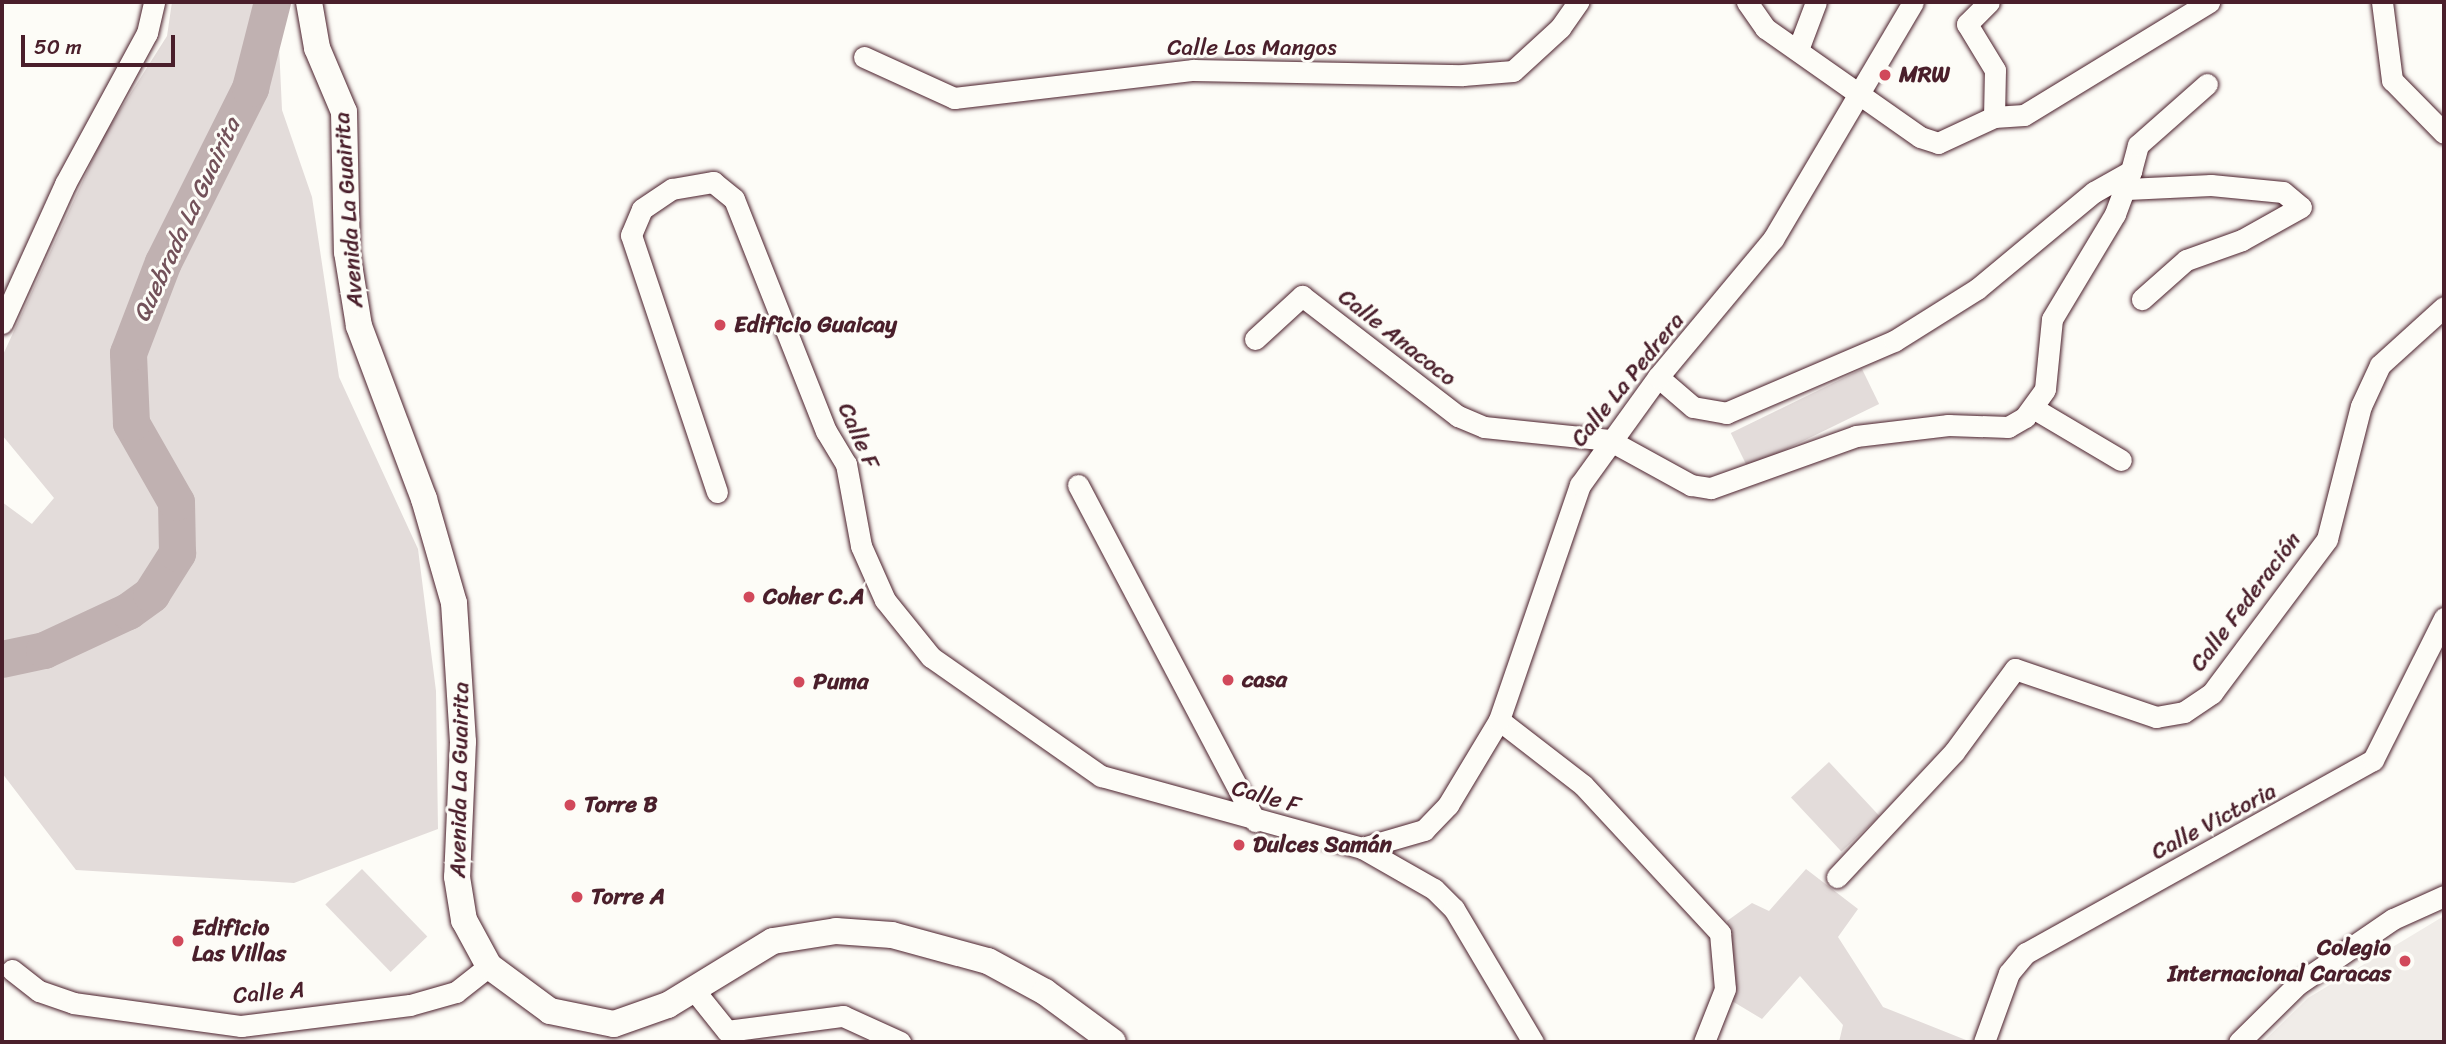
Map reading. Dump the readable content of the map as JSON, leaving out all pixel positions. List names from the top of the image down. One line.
{"streets":{"street":["Calle Los Mangos","Avenida La Guairita","Calle Anacoco","Calle La Pedrera","Calle F","Calle Federación","Calle Victoria","Calle A"]},"crossings":[["Avenida La Guairita","Calle A"],["Calle Anacoco","Calle La Pedrera"],["Calle La Pedrera","Calle F"]],"water":["Quebrada La Guairita"],"places":["MRW","Edificio Guaicay","Coher C.A","casa","Puma","Torre B","Dulces Samán","Torre A","Edificio Las Villas","Colegio Internacional Caracas"],"scale_bar":"50 m"}
